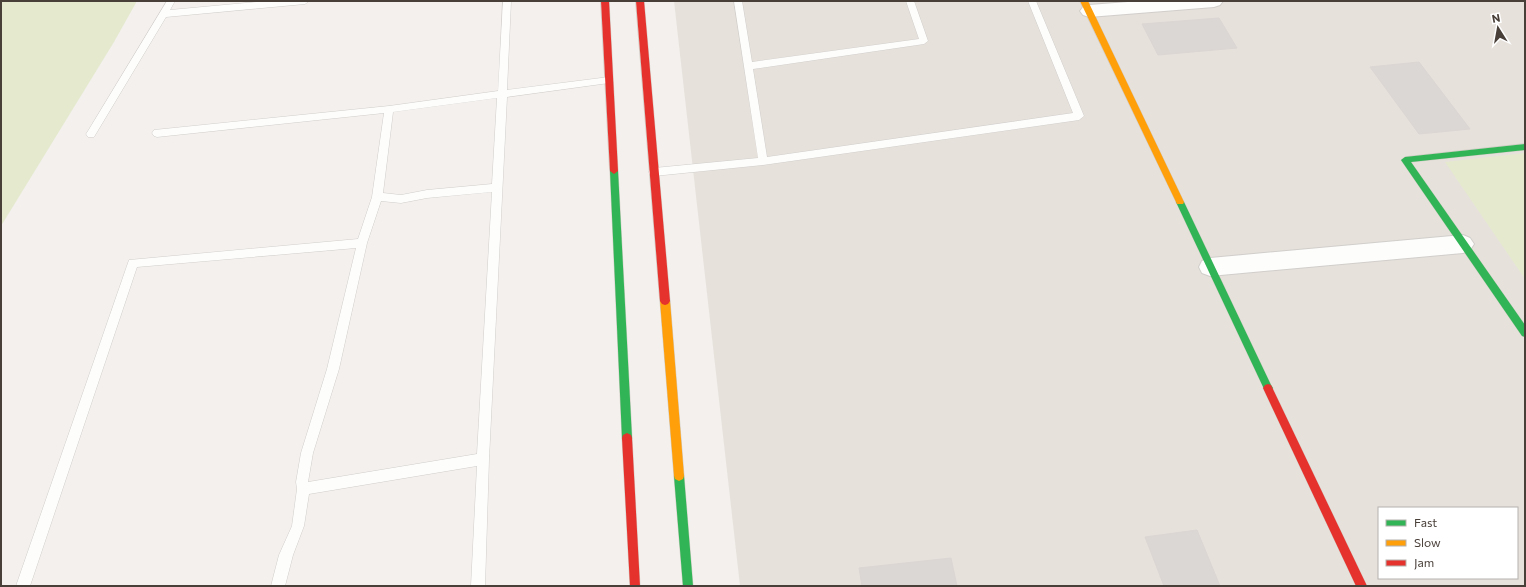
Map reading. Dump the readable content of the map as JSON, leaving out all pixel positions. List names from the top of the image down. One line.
{"legend":["Fast","Slow","Jam"],"north":"top"}
